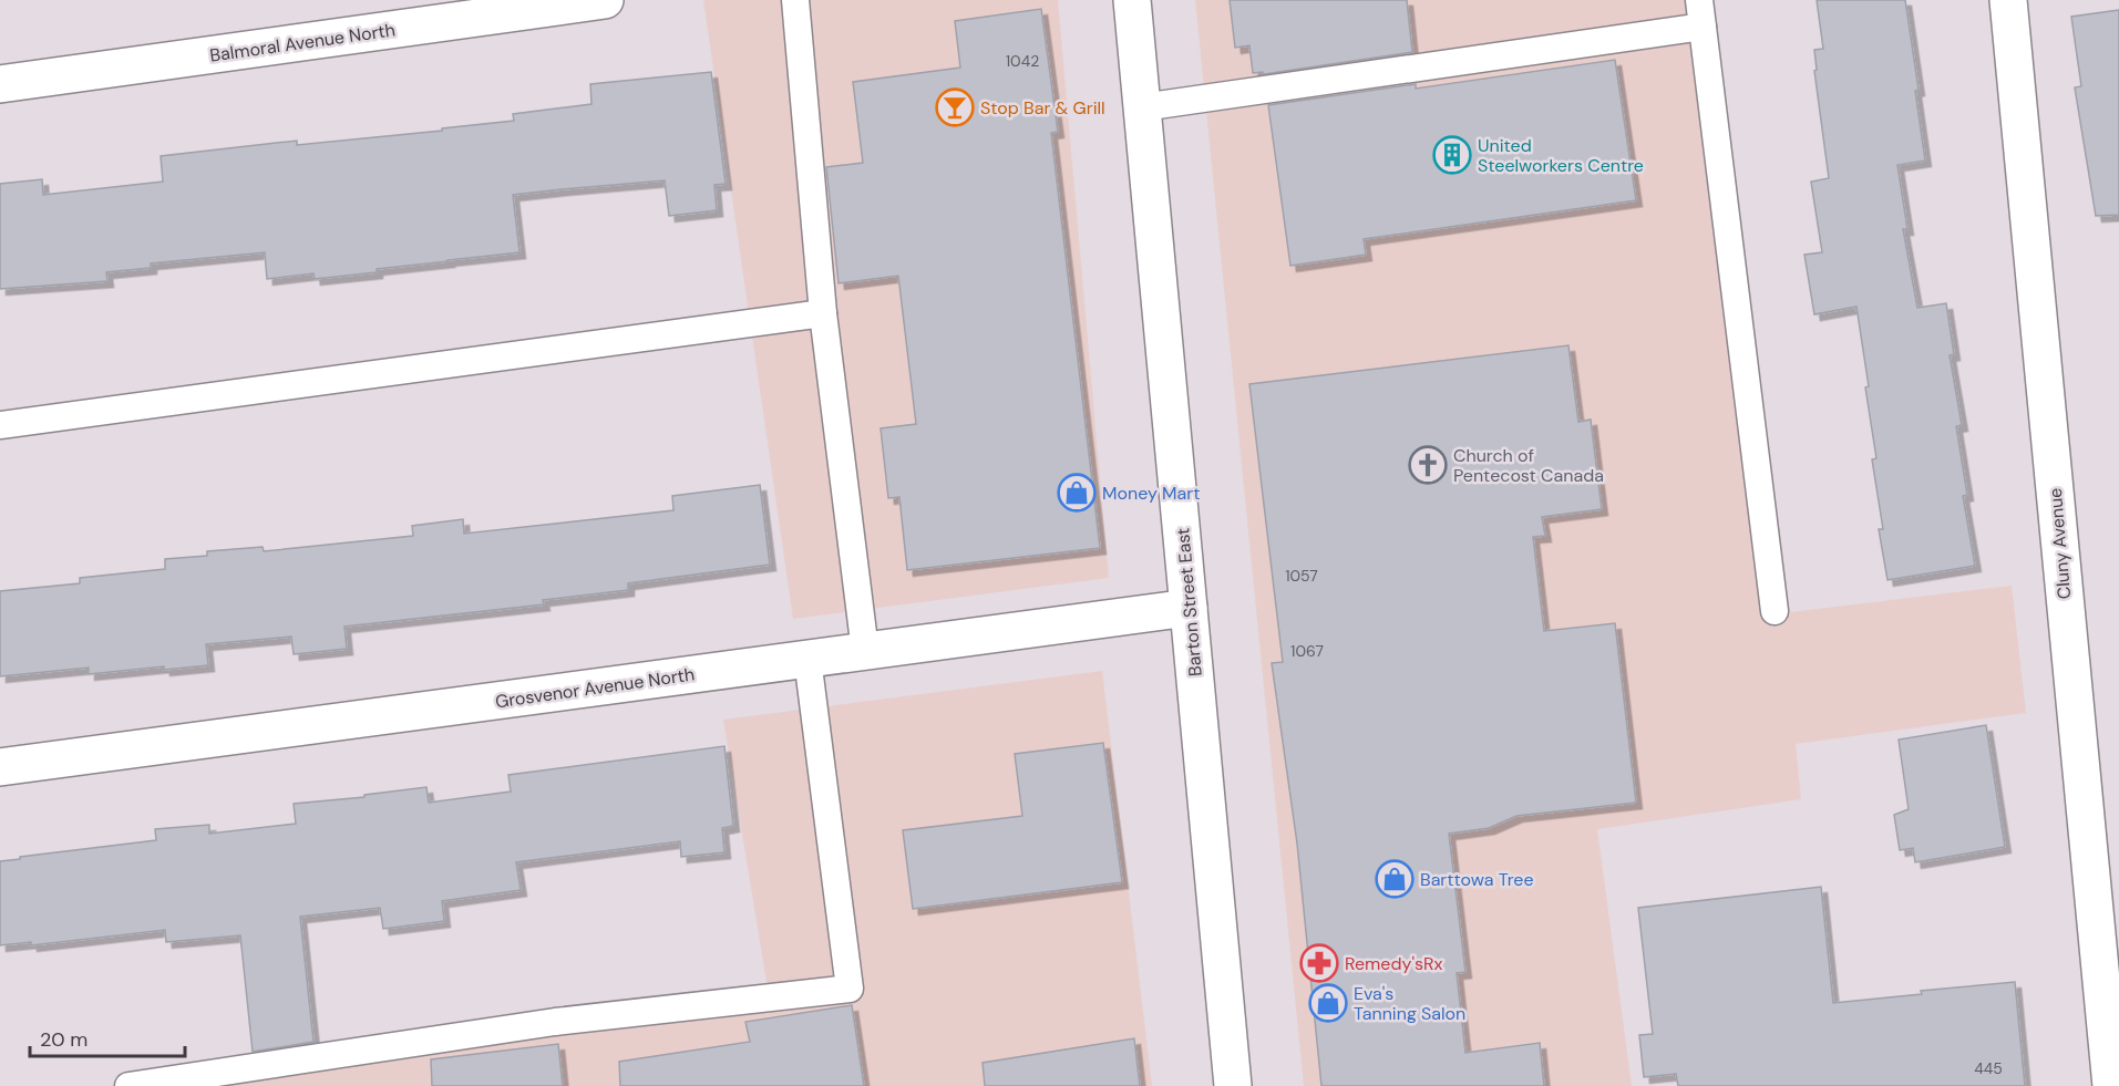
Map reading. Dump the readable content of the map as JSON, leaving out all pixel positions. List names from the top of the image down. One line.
{"streets":{"street":["Balmoral Avenue North","Cluny Avenue","Barton Street East","Grosvenor Avenue North"]},"crossings":[["Barton Street East","Grosvenor Avenue North"]],"places":{"bar":["Stop Bar & Grill"],"building":["United Steelworkers Centre"],"church":["Church of Pentecost Canada"],"shop":["Money Mart","Barttowa Tree","Eva's Tanning Salon"],"pharmacy":["Remedy'sRx"]},"house_numbers":["1042","1057","1067","445"],"scale_bar":"20 m"}
